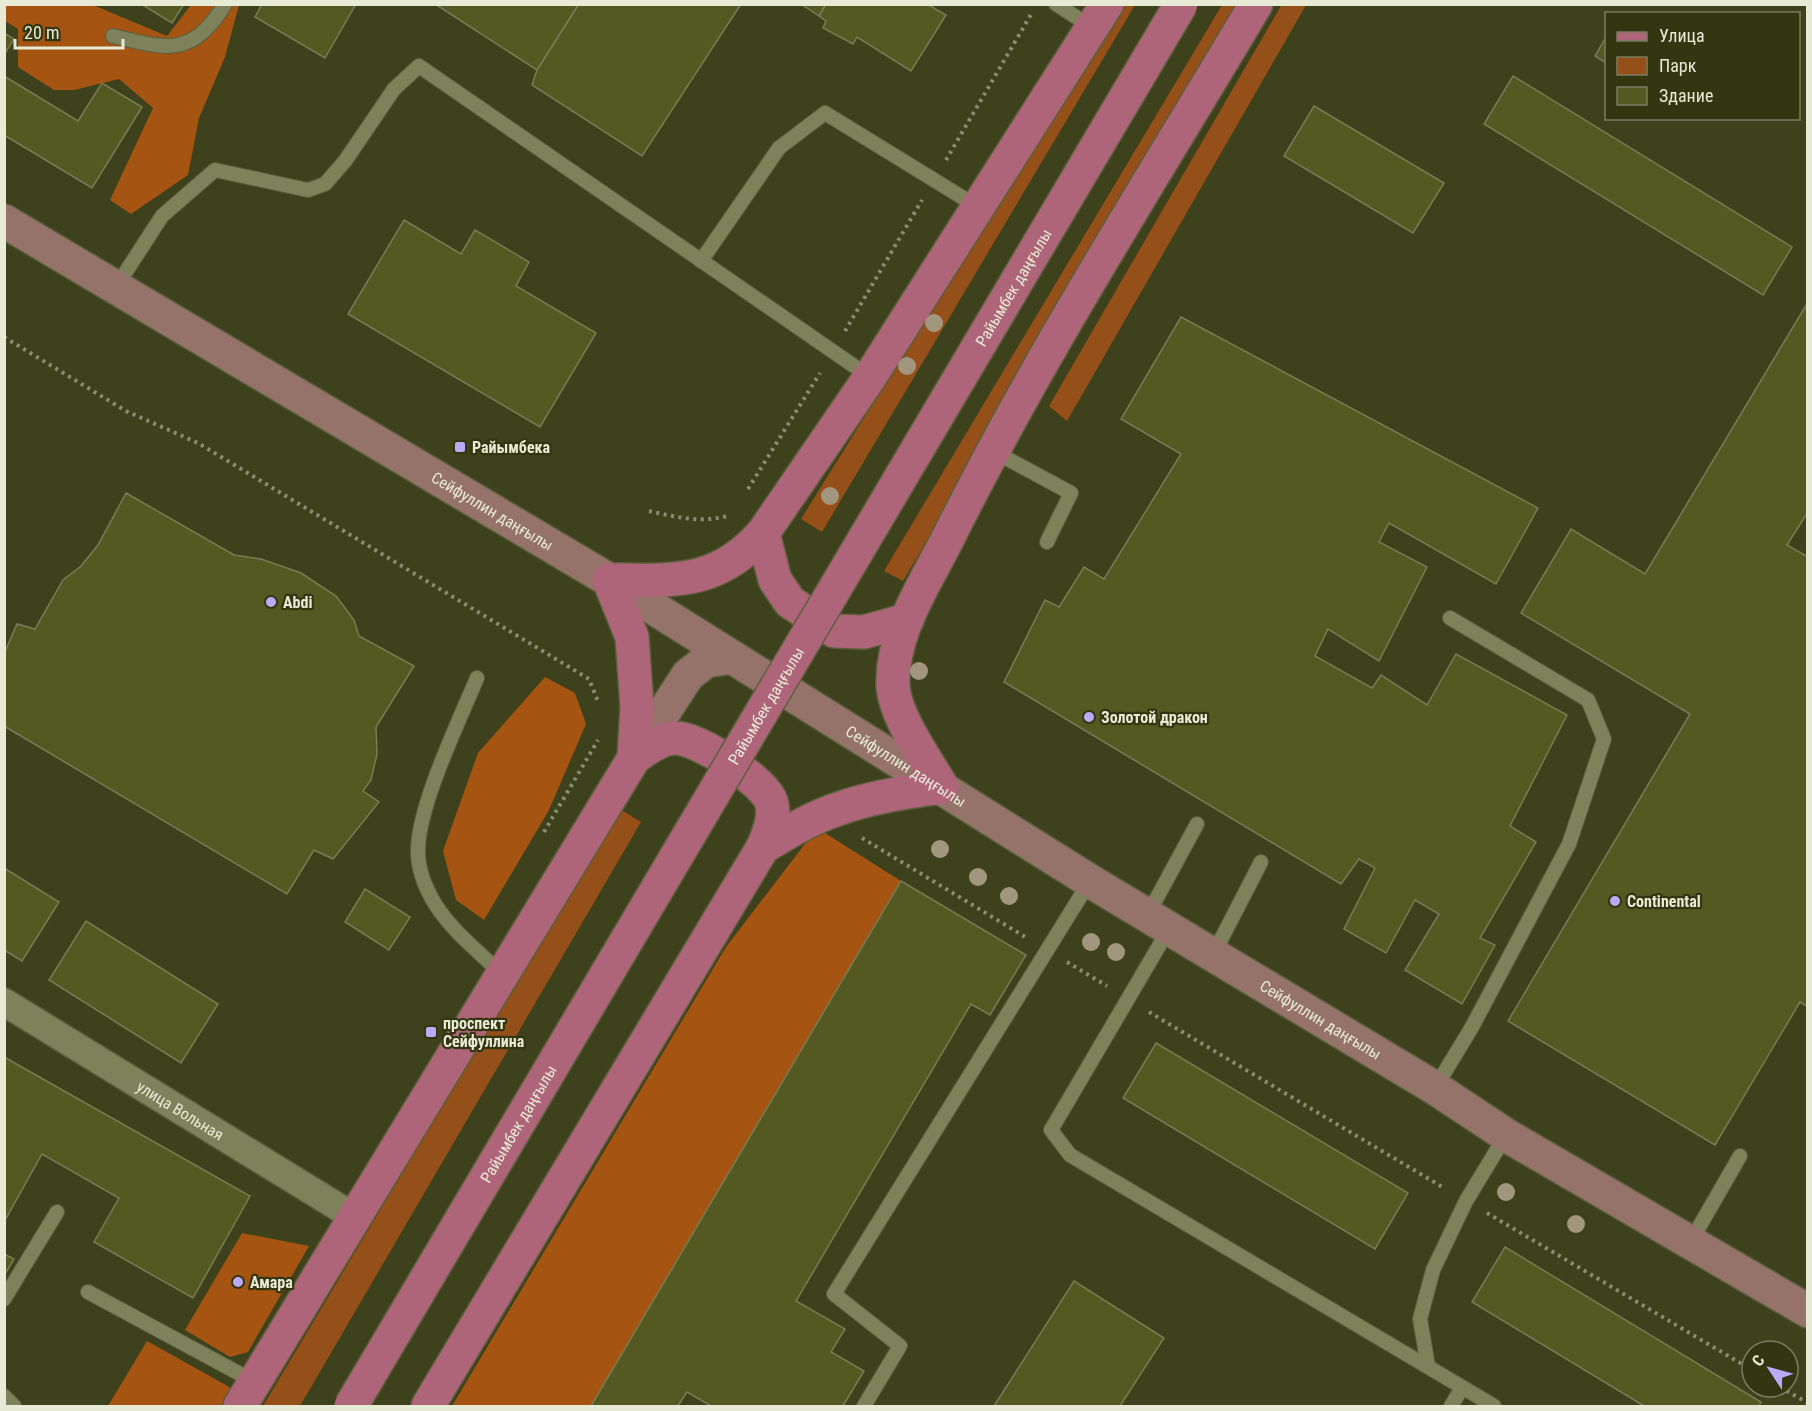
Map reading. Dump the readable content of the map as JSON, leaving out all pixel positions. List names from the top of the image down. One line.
{"streets":{"main road":["Райымбек даңғылы","Сейфуллин даңғылы"],"street":["улица Вольная"]},"places":{"transit":["Райымбека","проспект Сейфуллина"],"other":["Abdi","Золотой дракон","Continental","Амара"]},"legend":["Улица","Парк","Здание"],"scale_bar":"20 m","north":"top left"}
